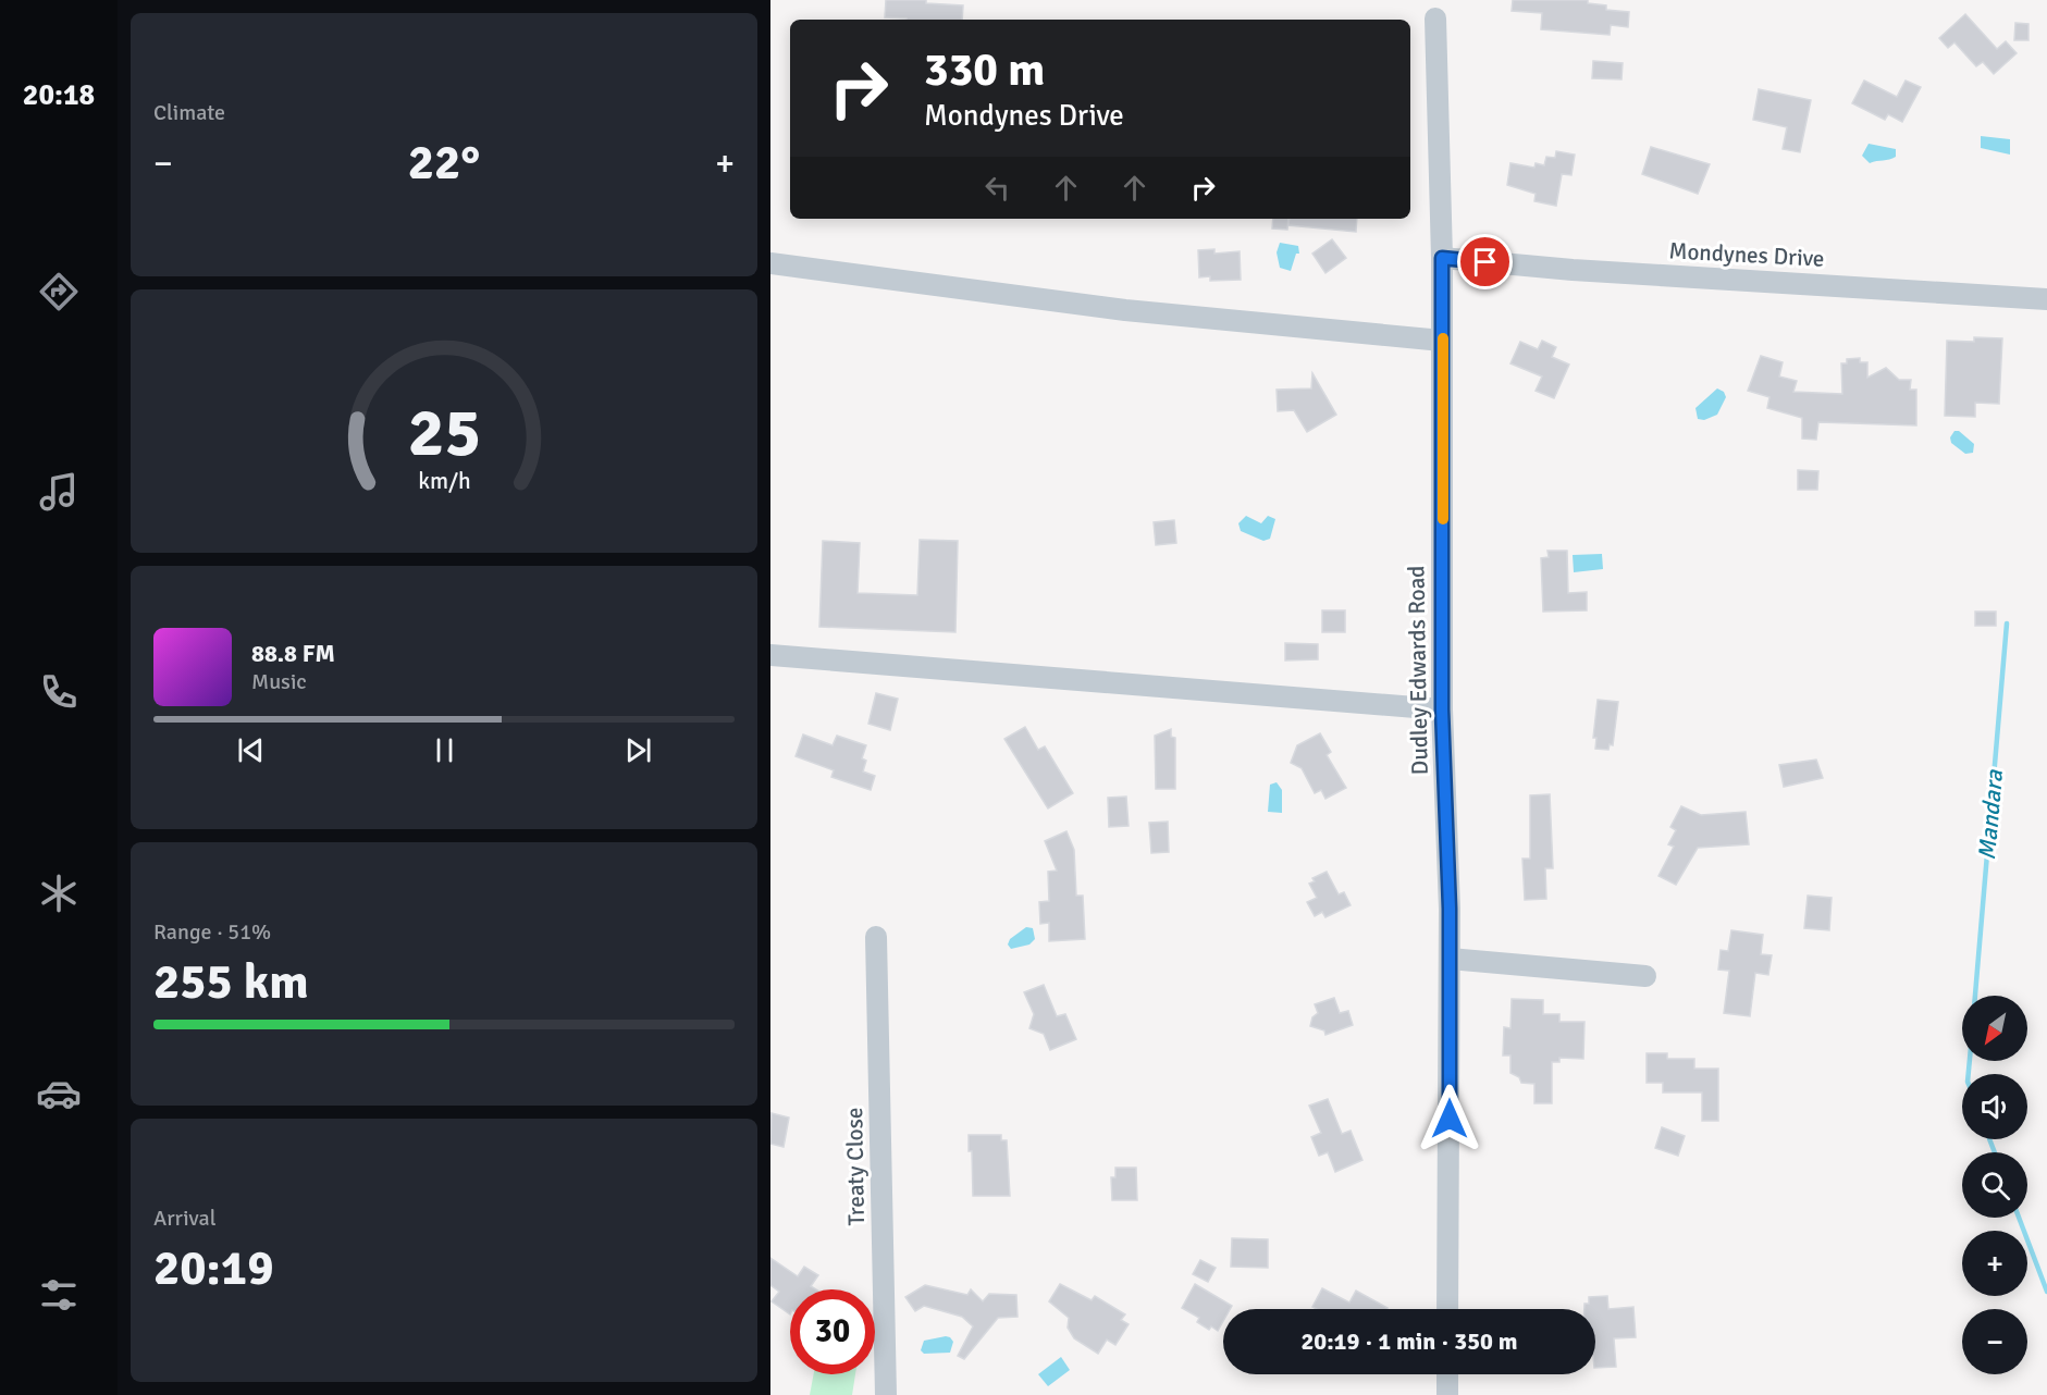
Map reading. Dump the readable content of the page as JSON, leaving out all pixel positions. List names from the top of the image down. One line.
{"streets":{"street":["Mondynes Drive","Dudley Edwards Road","Treaty Close"]},"crossings":[["Mondynes Drive","Dudley Edwards Road"]],"water":["Mandara"],"north":"bottom left","page":{"tabs":"20:18","tile":["Climate",["Range · 51%","255 km"],["Arrival","20:19"]],"turn":["330 m","Mondynes Drive"],"heat":["−","22°","+"],"song":["88.8 FM","Music"],"map_buttons":["+","−"],"limit":"30","trip":"20:19 · 1 min · 350 m","gauge":["25","km/h"]}}
